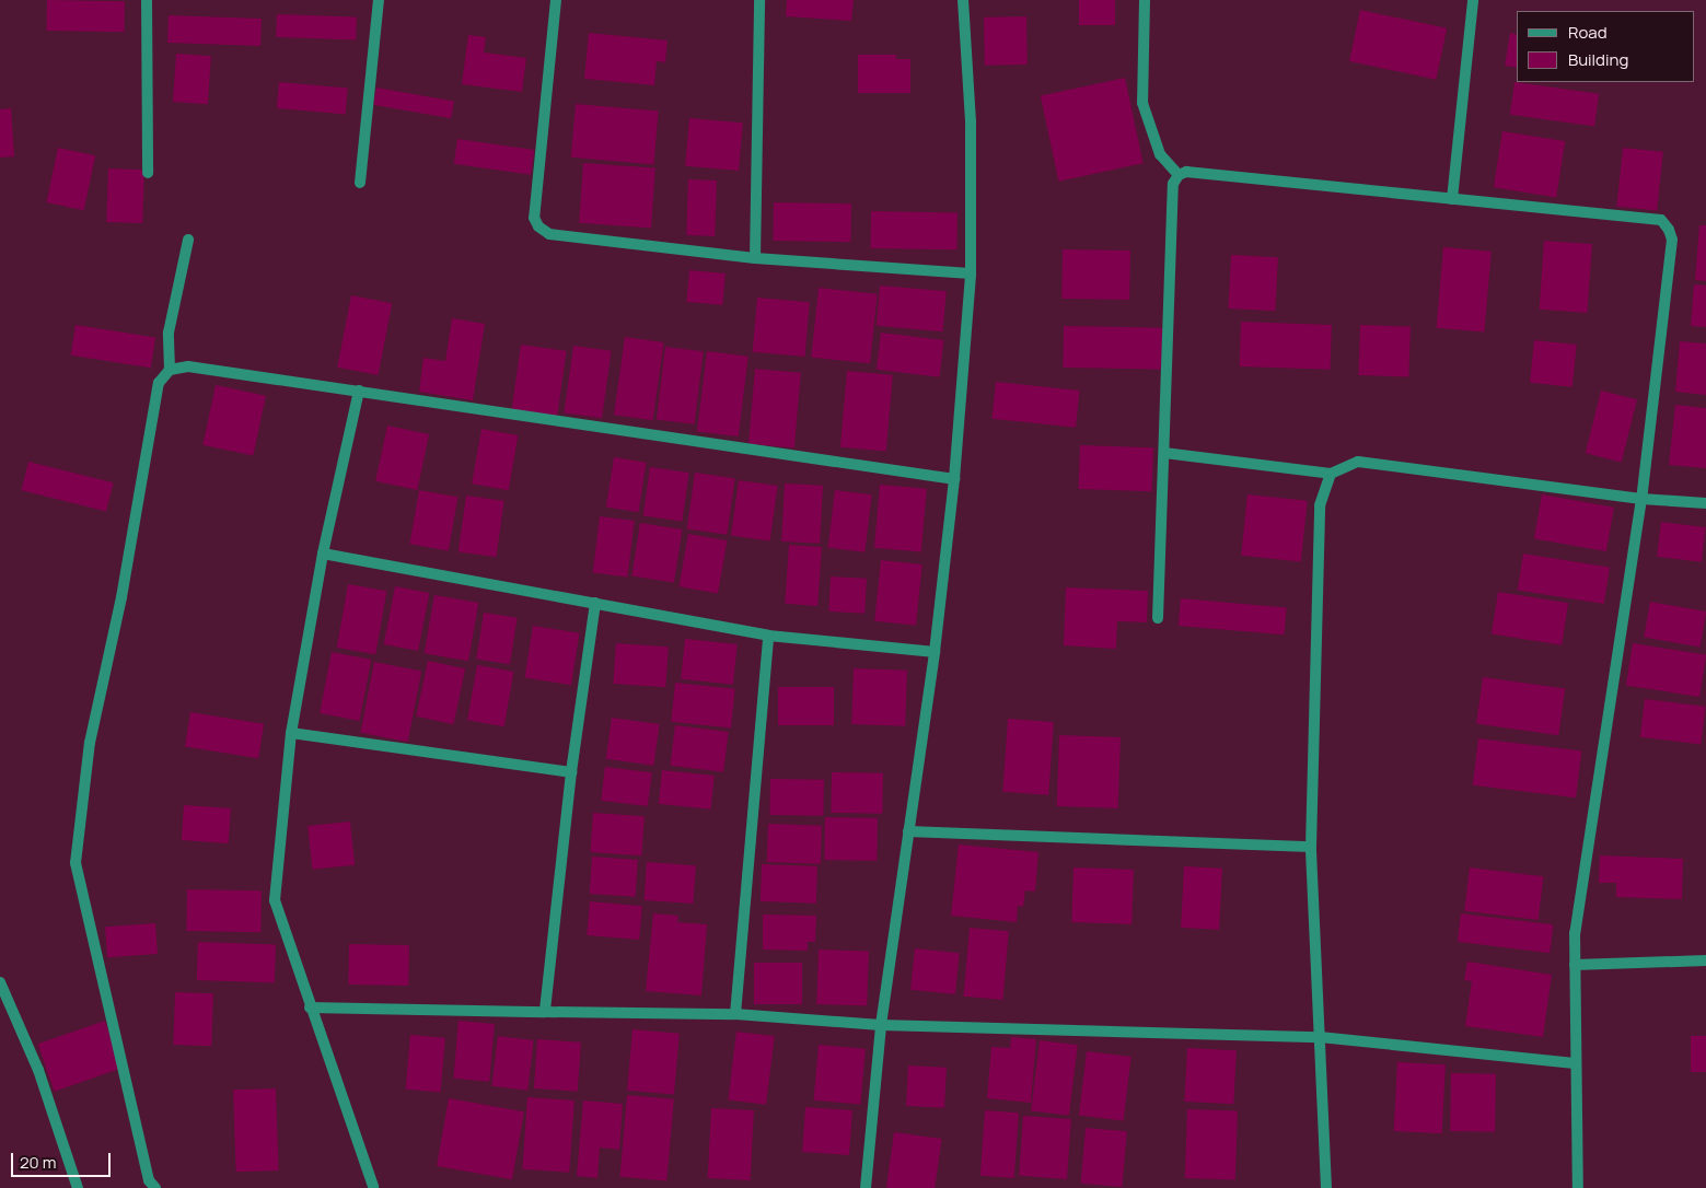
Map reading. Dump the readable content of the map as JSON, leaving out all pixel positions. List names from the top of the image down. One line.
{"legend":["Road","Building"],"scale_bar":"20 m"}
